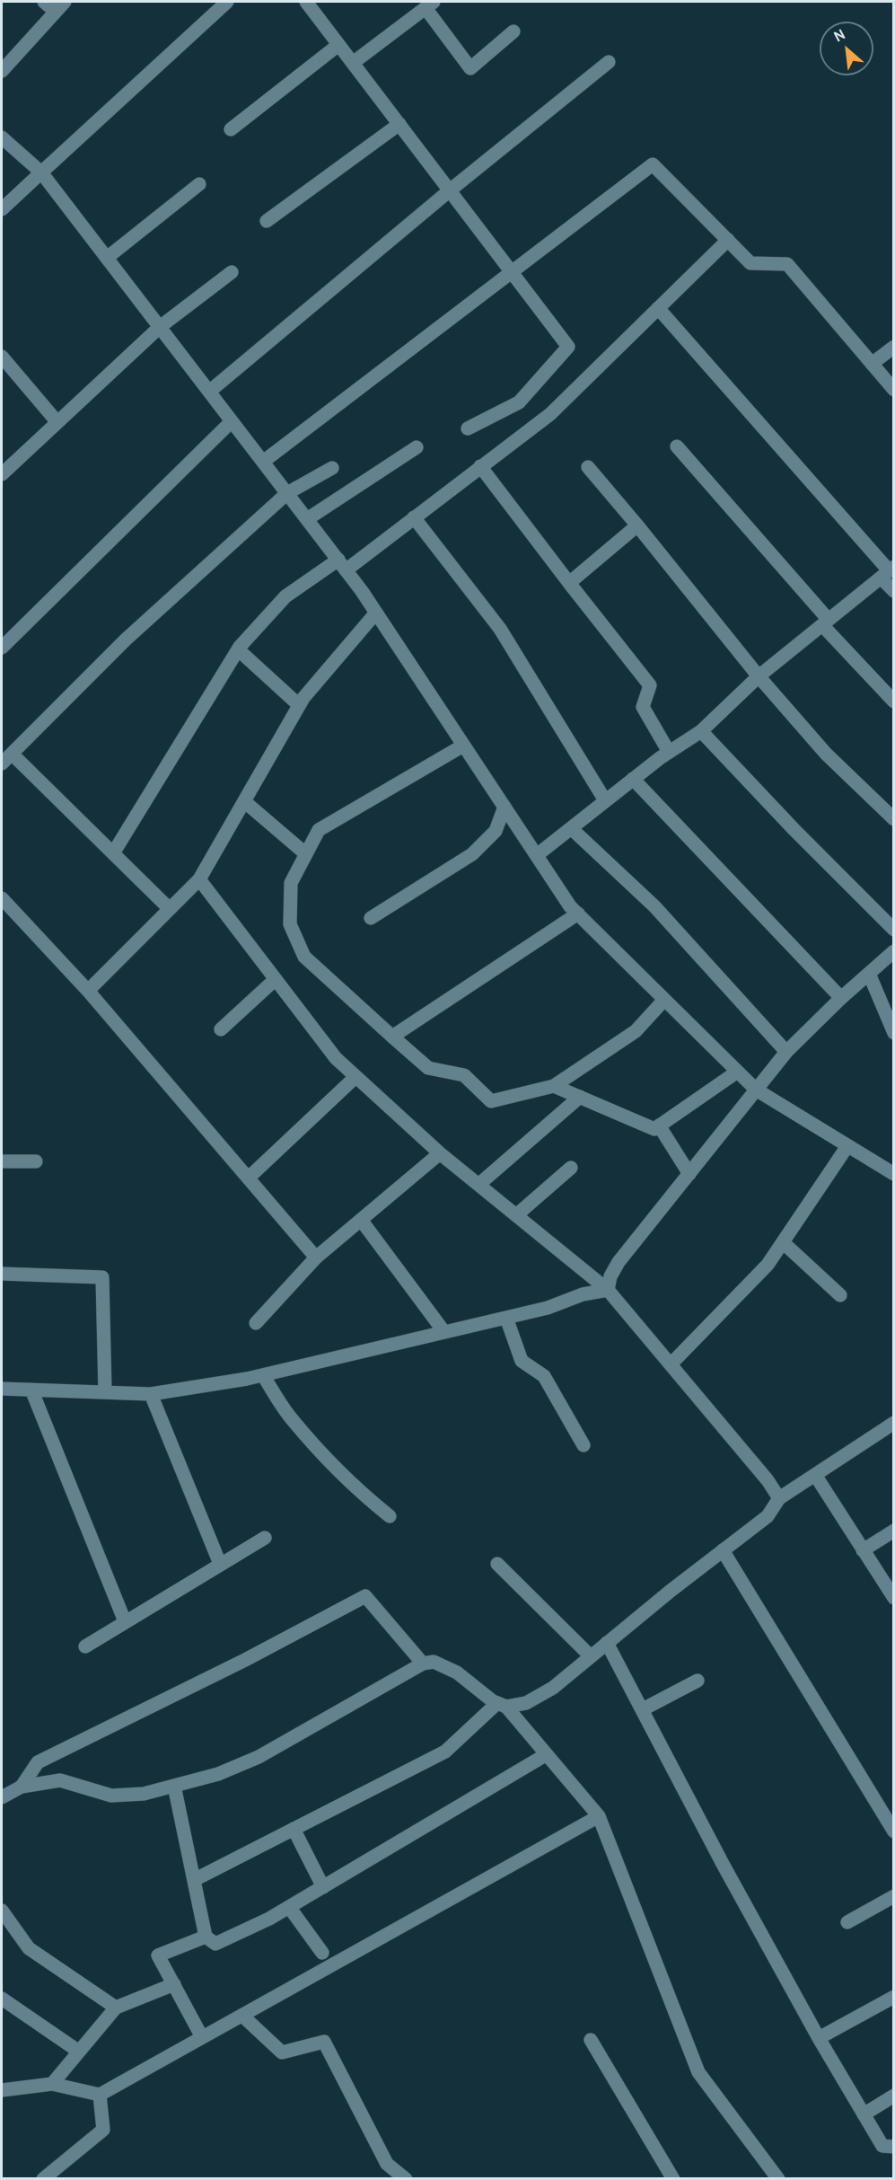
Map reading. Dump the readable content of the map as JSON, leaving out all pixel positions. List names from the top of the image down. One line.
{"north":"top left"}
